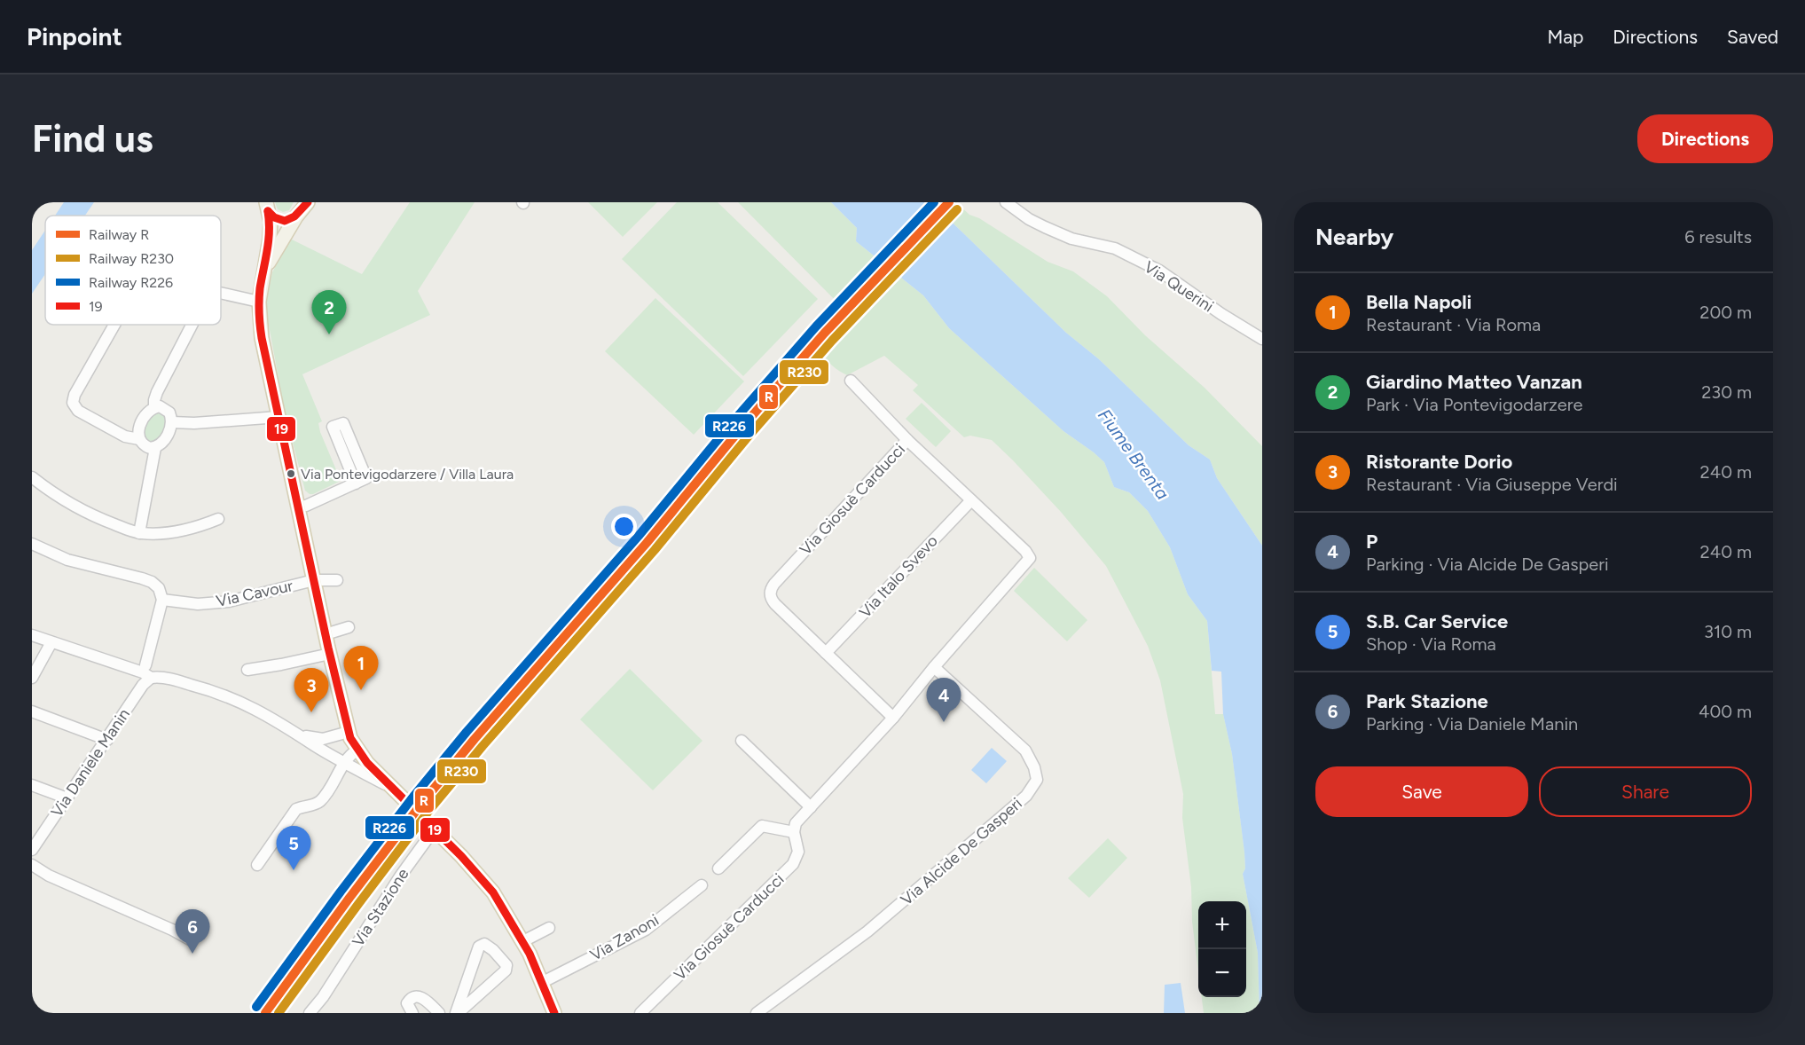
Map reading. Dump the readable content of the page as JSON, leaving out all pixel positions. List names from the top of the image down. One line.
{"streets":{"street":["Via Querini","Via Giosuè Carducci","Via Italo Svevo","Via Cavour","Via Daniele Manin","Via Alcide De Gasperi","Via Stazione","Via Zanoni"]},"crossings":[["Via Giosuè Carducci","Via Italo Svevo"],["Via Giosuè Carducci","Via Alcide De Gasperi"]],"water":["Fiume Brenta"],"places":["Via Pontevigodarzere / Villa Laura"],"lines":["rail line R","rail line R226","transit line 19","rail line R230"],"legend":["Railway R","Railway R230","Railway R226","19"],"page":{"header":"Pinpoint","nav":["Map","Directions","Saved"],"buttons":["Directions",["Save","Share"]],"title":"Find us","heading":["Nearby","6 results"],"list":[{"mark":"1","name":"Bella Napoli","note":"Restaurant · Via Roma","value":"200 m"},{"mark":"2","name":"Giardino Matteo Vanzan","note":"Park · Via Pontevigodarzere","value":"230 m"},{"mark":"3","name":"Ristorante Dorio","note":"Restaurant · Via Giuseppe Verdi","value":"240 m"},{"mark":"4","name":"P","note":"Parking · Via Alcide De Gasperi","value":"240 m"},{"mark":"5","name":"S.B. Car Service","note":"Shop · Via Roma","value":"310 m"},{"mark":"6","name":"Park Stazione","note":"Parking · Via Daniele Manin","value":"400 m"}],"pins":["2","1","3","4","5","6"],"map_buttons":["+","−"]}}
